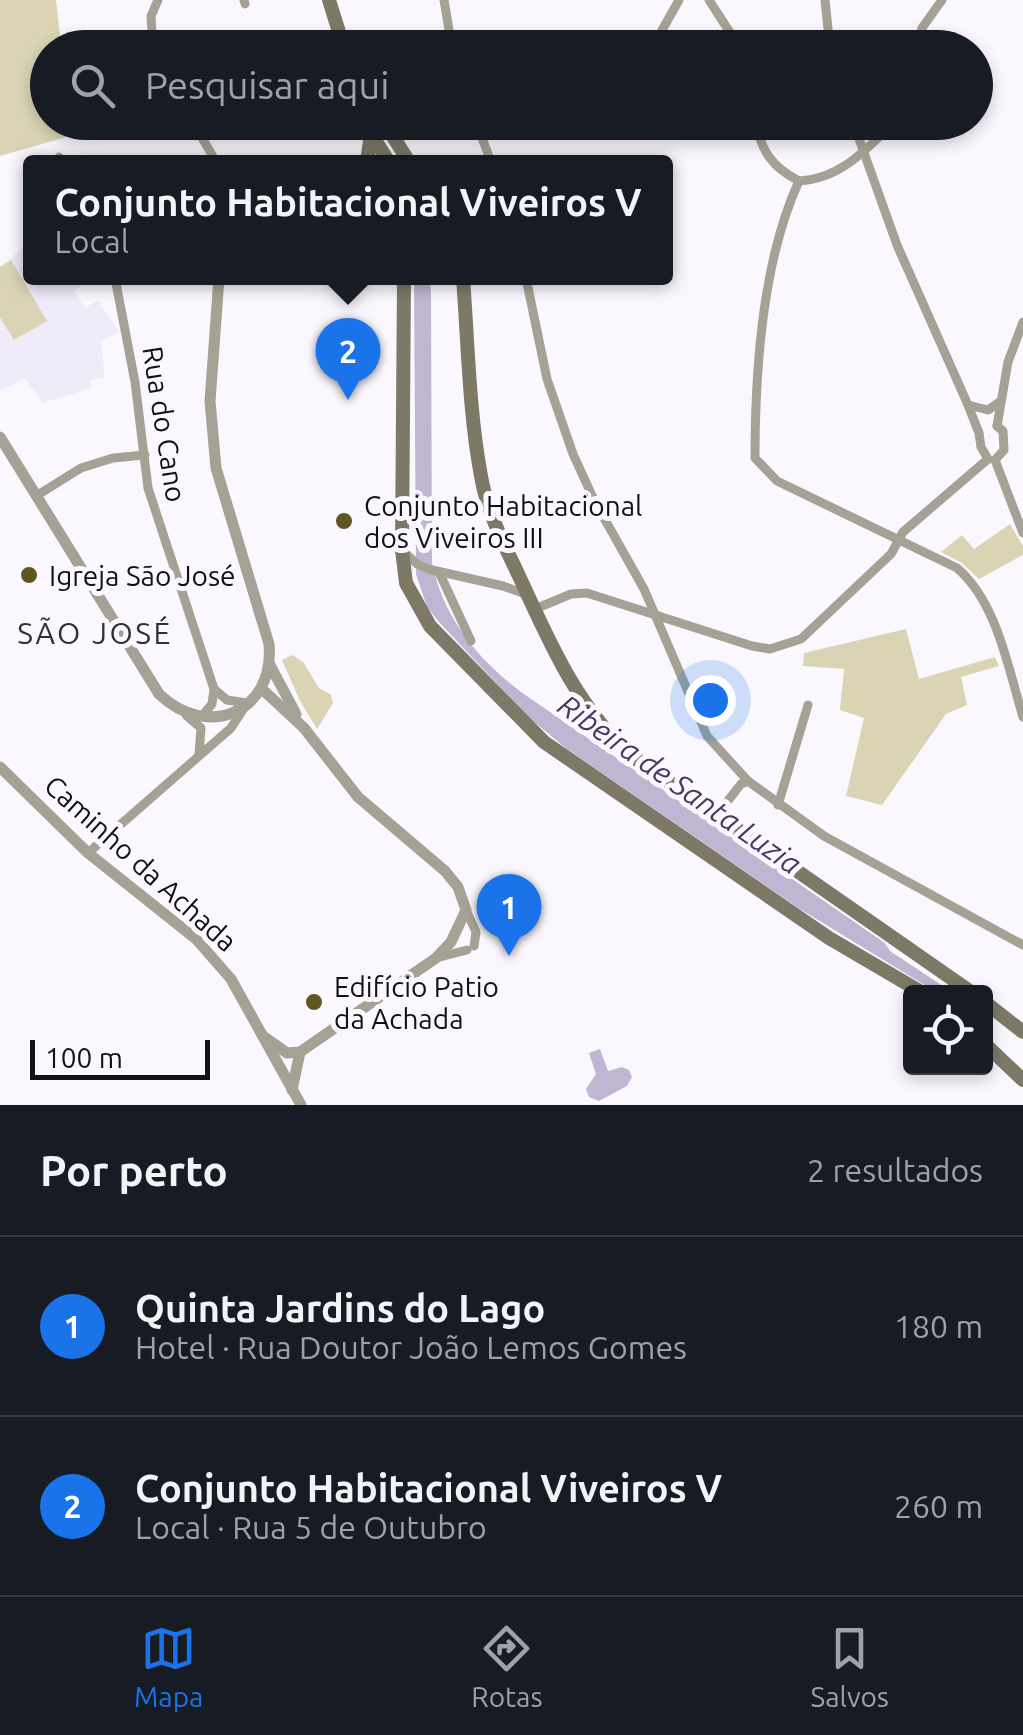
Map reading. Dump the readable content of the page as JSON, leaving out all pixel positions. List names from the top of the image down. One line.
{"streets":{"street":["Rua do Cano","Caminho da Achada"]},"districts":["SÃO JOSÉ"],"water":["Ribeira de Santa Luzia"],"places":["Conjunto Habitacional dos Viveiros III","Igreja São José","Edifício Patio da Achada"],"scale_bar":"100 m","page":{"search":"Pesquisar aqui","popup":["Conjunto Habitacional Viveiros V","Local"],"pins":["2","1"],"scale":"100 m","heading":["Por perto","2 resultados"],"list":[{"mark":"1","name":"Quinta Jardins do Lago","note":"Hotel · Rua Doutor João Lemos Gomes","value":"180 m"},{"mark":"2","name":"Conjunto Habitacional Viveiros V","note":"Local · Rua 5 de Outubro","value":"260 m"}],"nav":["Mapa","Rotas","Salvos"]}}
